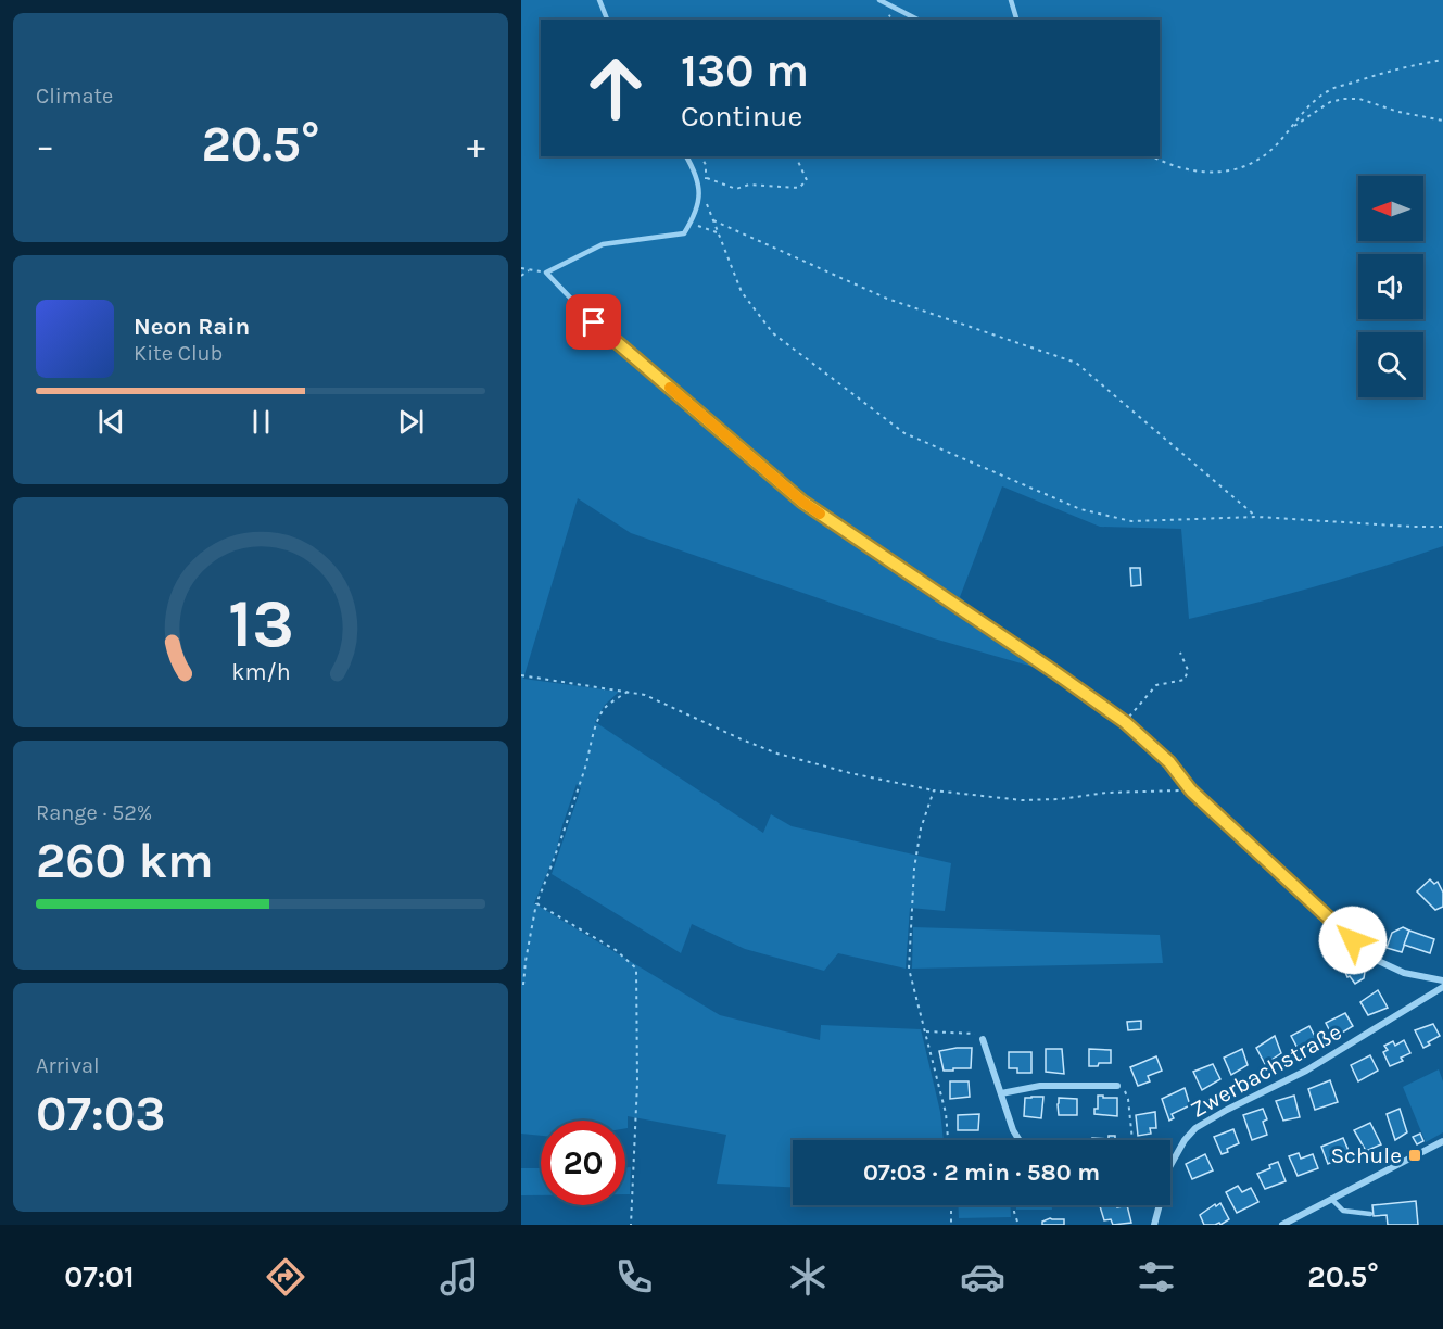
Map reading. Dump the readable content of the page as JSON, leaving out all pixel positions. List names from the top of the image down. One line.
{"streets":{"street":["Zwerbachstraße"]},"places":{"transit":["Schule"]},"north":"left","page":{"tile":["Climate",["Range · 52%","260 km"],["Arrival","07:03"]],"turn":["130 m","Continue"],"heat":["−","20.5°","+"],"song":["Neon Rain","Kite Club"],"limit":"20","trip":"07:03 · 2 min · 580 m","tabs":["07:01","20.5°"],"gauge":["13","km/h"]}}
